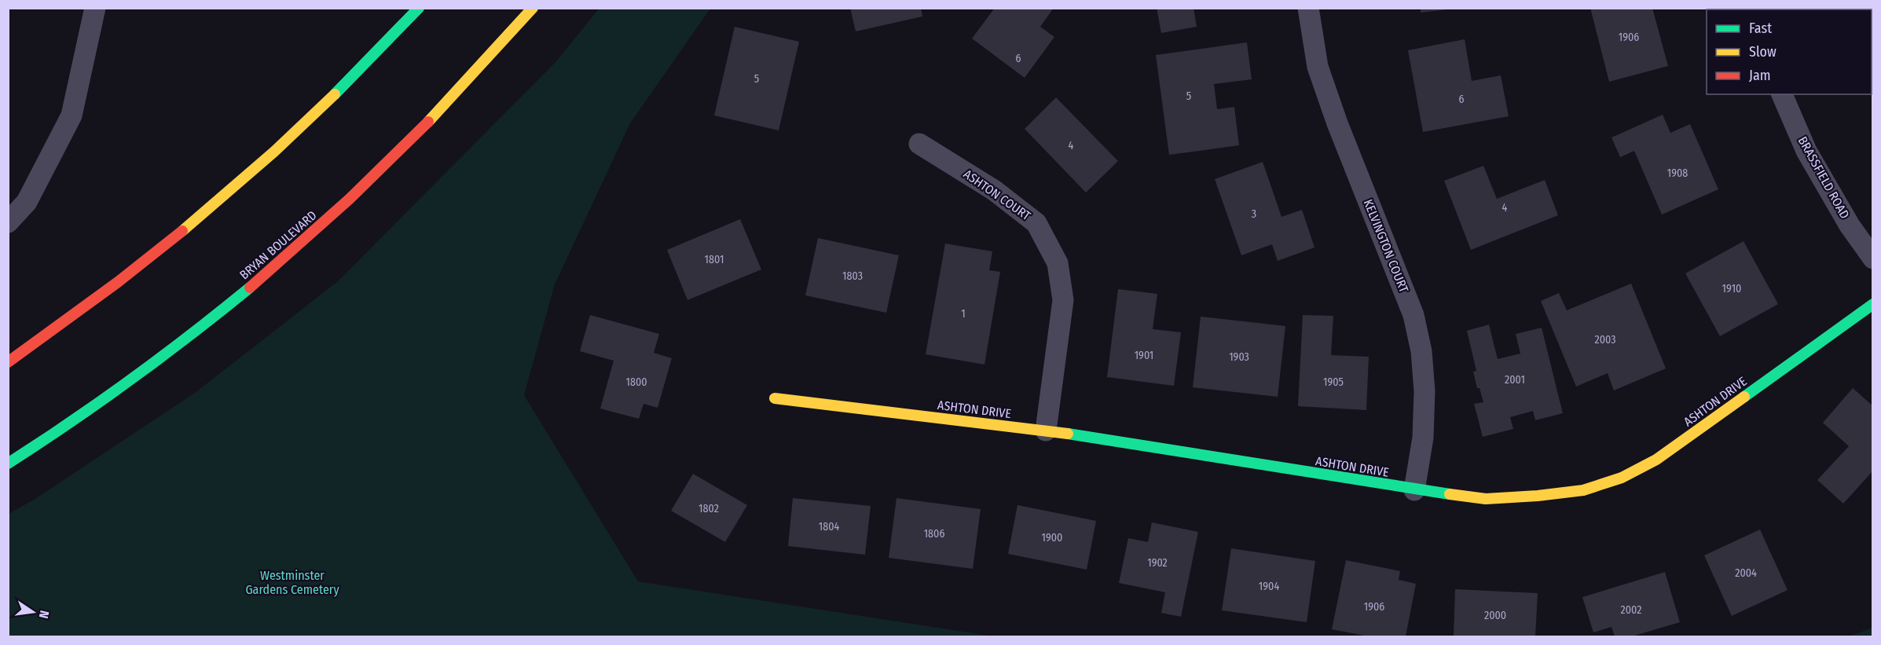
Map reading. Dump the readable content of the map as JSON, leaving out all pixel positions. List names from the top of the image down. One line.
{"streets":{"main road":["BRYAN BOULEVARD","ASHTON DRIVE"],"street":["BRASSFIELD ROAD","ASHTON COURT","KELVINGTON COURT"]},"crossings":[["ASHTON COURT","ASHTON DRIVE"],["KELVINGTON COURT","ASHTON DRIVE"]],"parks":["Westminster Gardens Cemetery"],"house_numbers":["1906","6","5","5","6","4","1908","4","3","1801","1803","1910","1","2003","1901","1903","2001","1800","1905","1802","1804","1806","1900","1902","2004","1904","1906","2002","2000"],"legend":["Fast","Slow","Jam"],"north":"right"}
